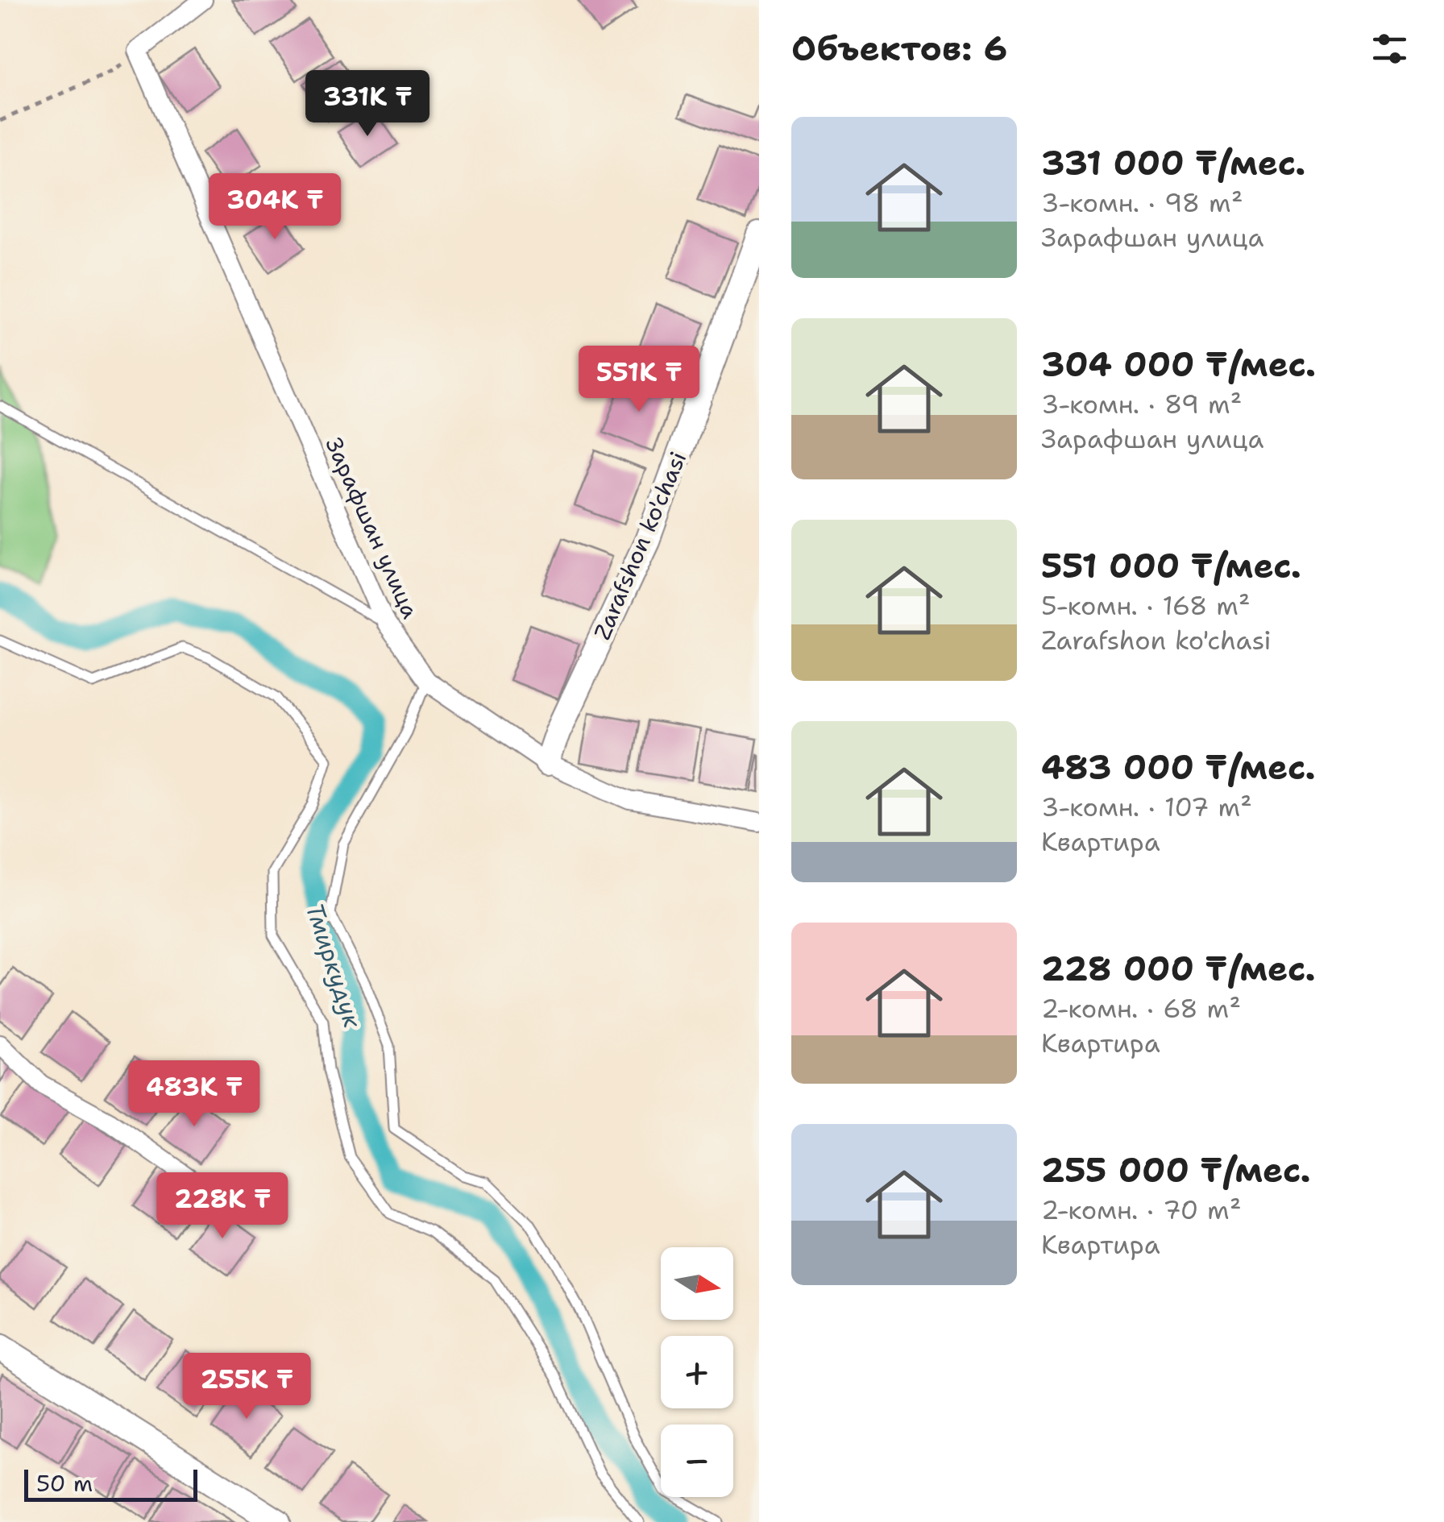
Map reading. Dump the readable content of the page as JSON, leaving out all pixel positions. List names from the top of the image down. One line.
{"streets":{"street":["Зарафшан улица","Zarafshon ko'chasi"]},"crossings":[["Зарафшан улица","Zarafshon ko'chasi"]],"water":["Тмиркудук"],"scale_bar":"50 m","north":"right","page":{"heading":"Объектов: 6","price":["331K ₸","304K ₸","551K ₸","483K ₸","228K ₸","255K ₸"],"list":[{"name":"331 000 ₸/мес.","note":"3-комн. · 98 m² · Зарафшан улица"},{"name":"304 000 ₸/мес.","note":"3-комн. · 89 m² · Зарафшан улица"},{"name":"551 000 ₸/мес.","note":"5-комн. · 168 m² · Zarafshon ko'chasi"},{"name":"483 000 ₸/мес.","note":"3-комн. · 107 m² · Квартира"},{"name":"228 000 ₸/мес.","note":"2-комн. · 68 m² · Квартира"},{"name":"255 000 ₸/мес.","note":"2-комн. · 70 m² · Квартира"}],"map_buttons":["+","−"],"scale":"50 m"}}
